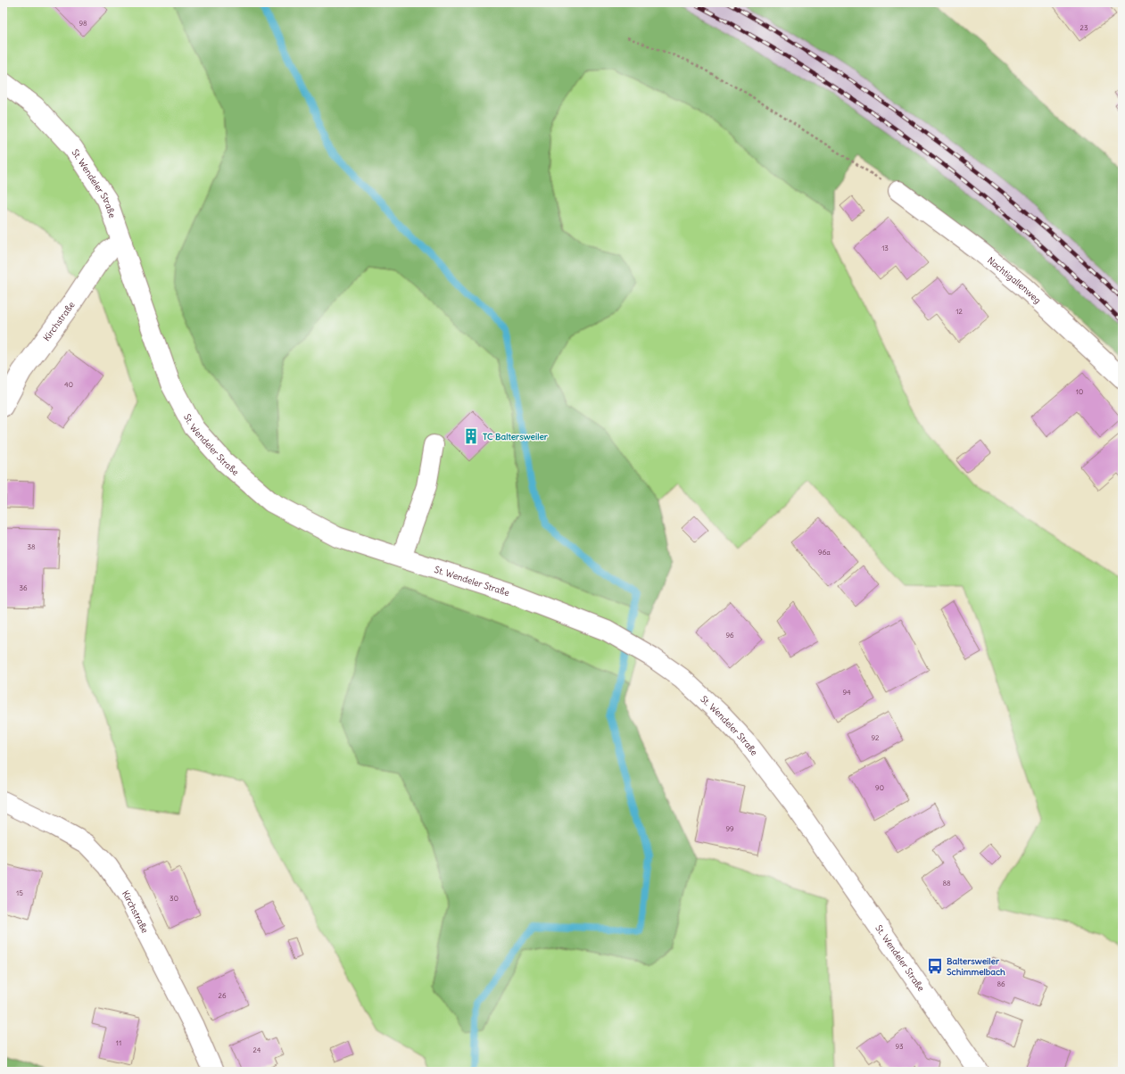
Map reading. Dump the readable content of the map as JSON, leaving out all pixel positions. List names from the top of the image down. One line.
{"streets":{"main road":["St. Wendeler Straße","Nachtigallenweg","Kirchstraße"]},"crossings":[["St. Wendeler Straße","Kirchstraße"]],"places":{"building":["TC Baltersweiler"],"bus stop":["Baltersweiler Schimmelbach"]},"house_numbers":["98","23","13","12","40","10","38","96a","36","96","94","92","90","99","88","15","30","86","26","11","93","24"]}
